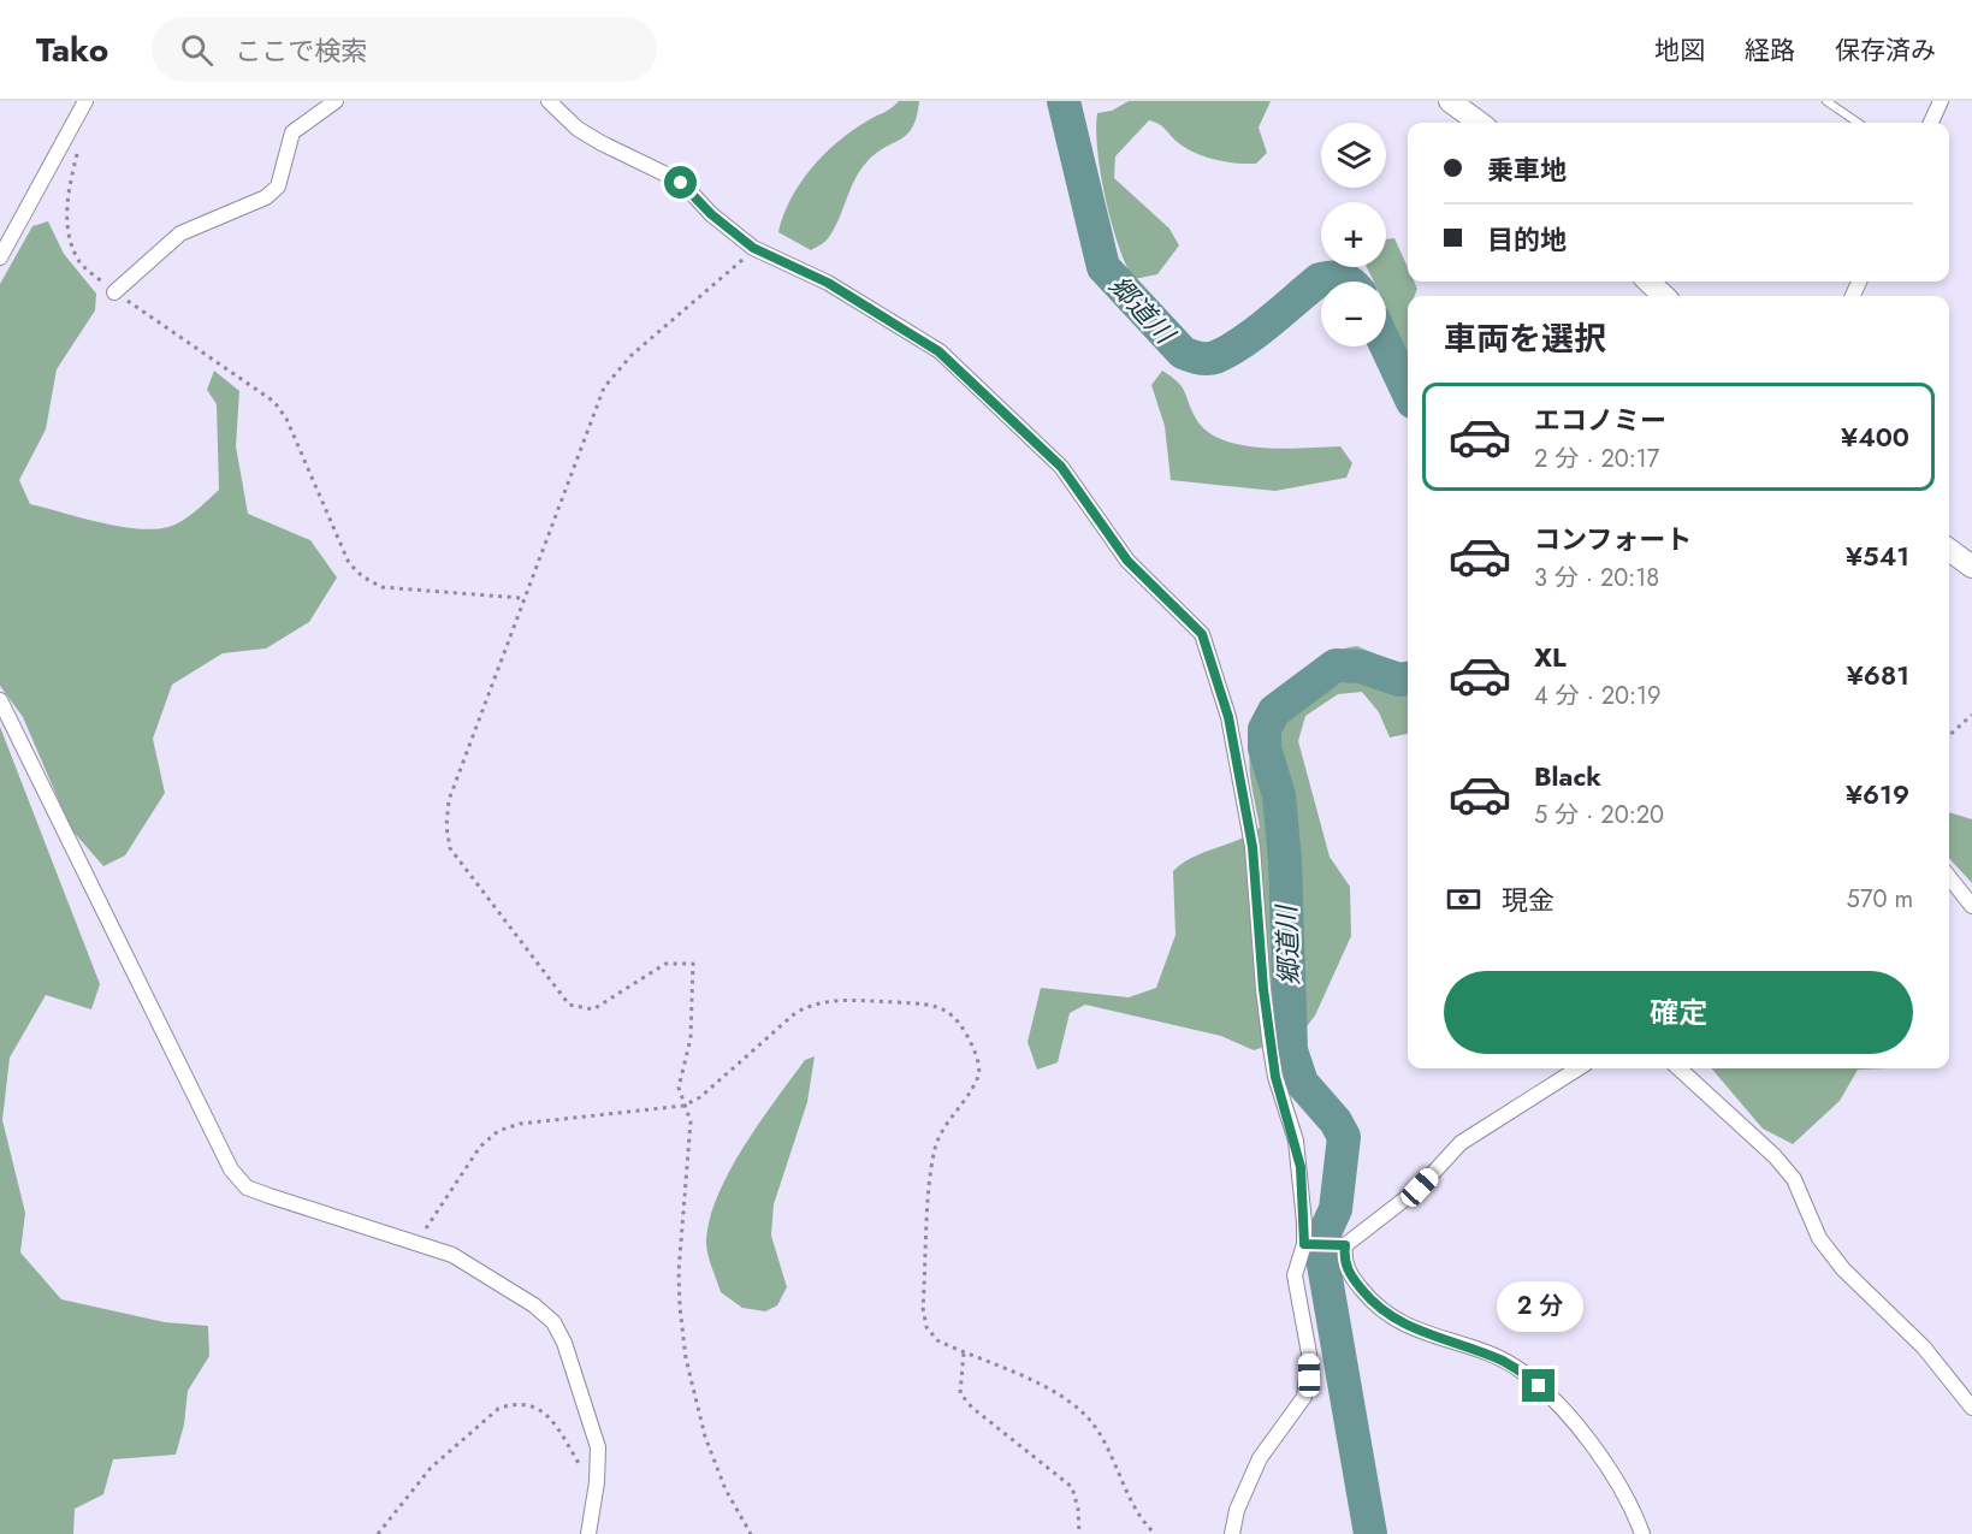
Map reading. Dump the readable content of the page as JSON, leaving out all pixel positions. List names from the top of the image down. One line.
{"water":["郷道川"],"page":{"header":"Tako","search":"ここで検索","nav":["地図","経路","保存済み"],"map_buttons":["+","−"],"banner":["乗車地","目的地"],"heading":"車両を選択","list":[{"name":"エコノミー","note":"2 分 · 20:17","value":"¥400"},{"name":"コンフォート","note":"3 分 · 20:18","value":"¥541"},{"name":"XL","note":"4 分 · 20:19","value":"¥681"},{"name":"Black","note":"5 分 · 20:20","value":"¥619"}],"pay":["現金","570 m"],"buttons":"確定","bubble":"2 分"}}
